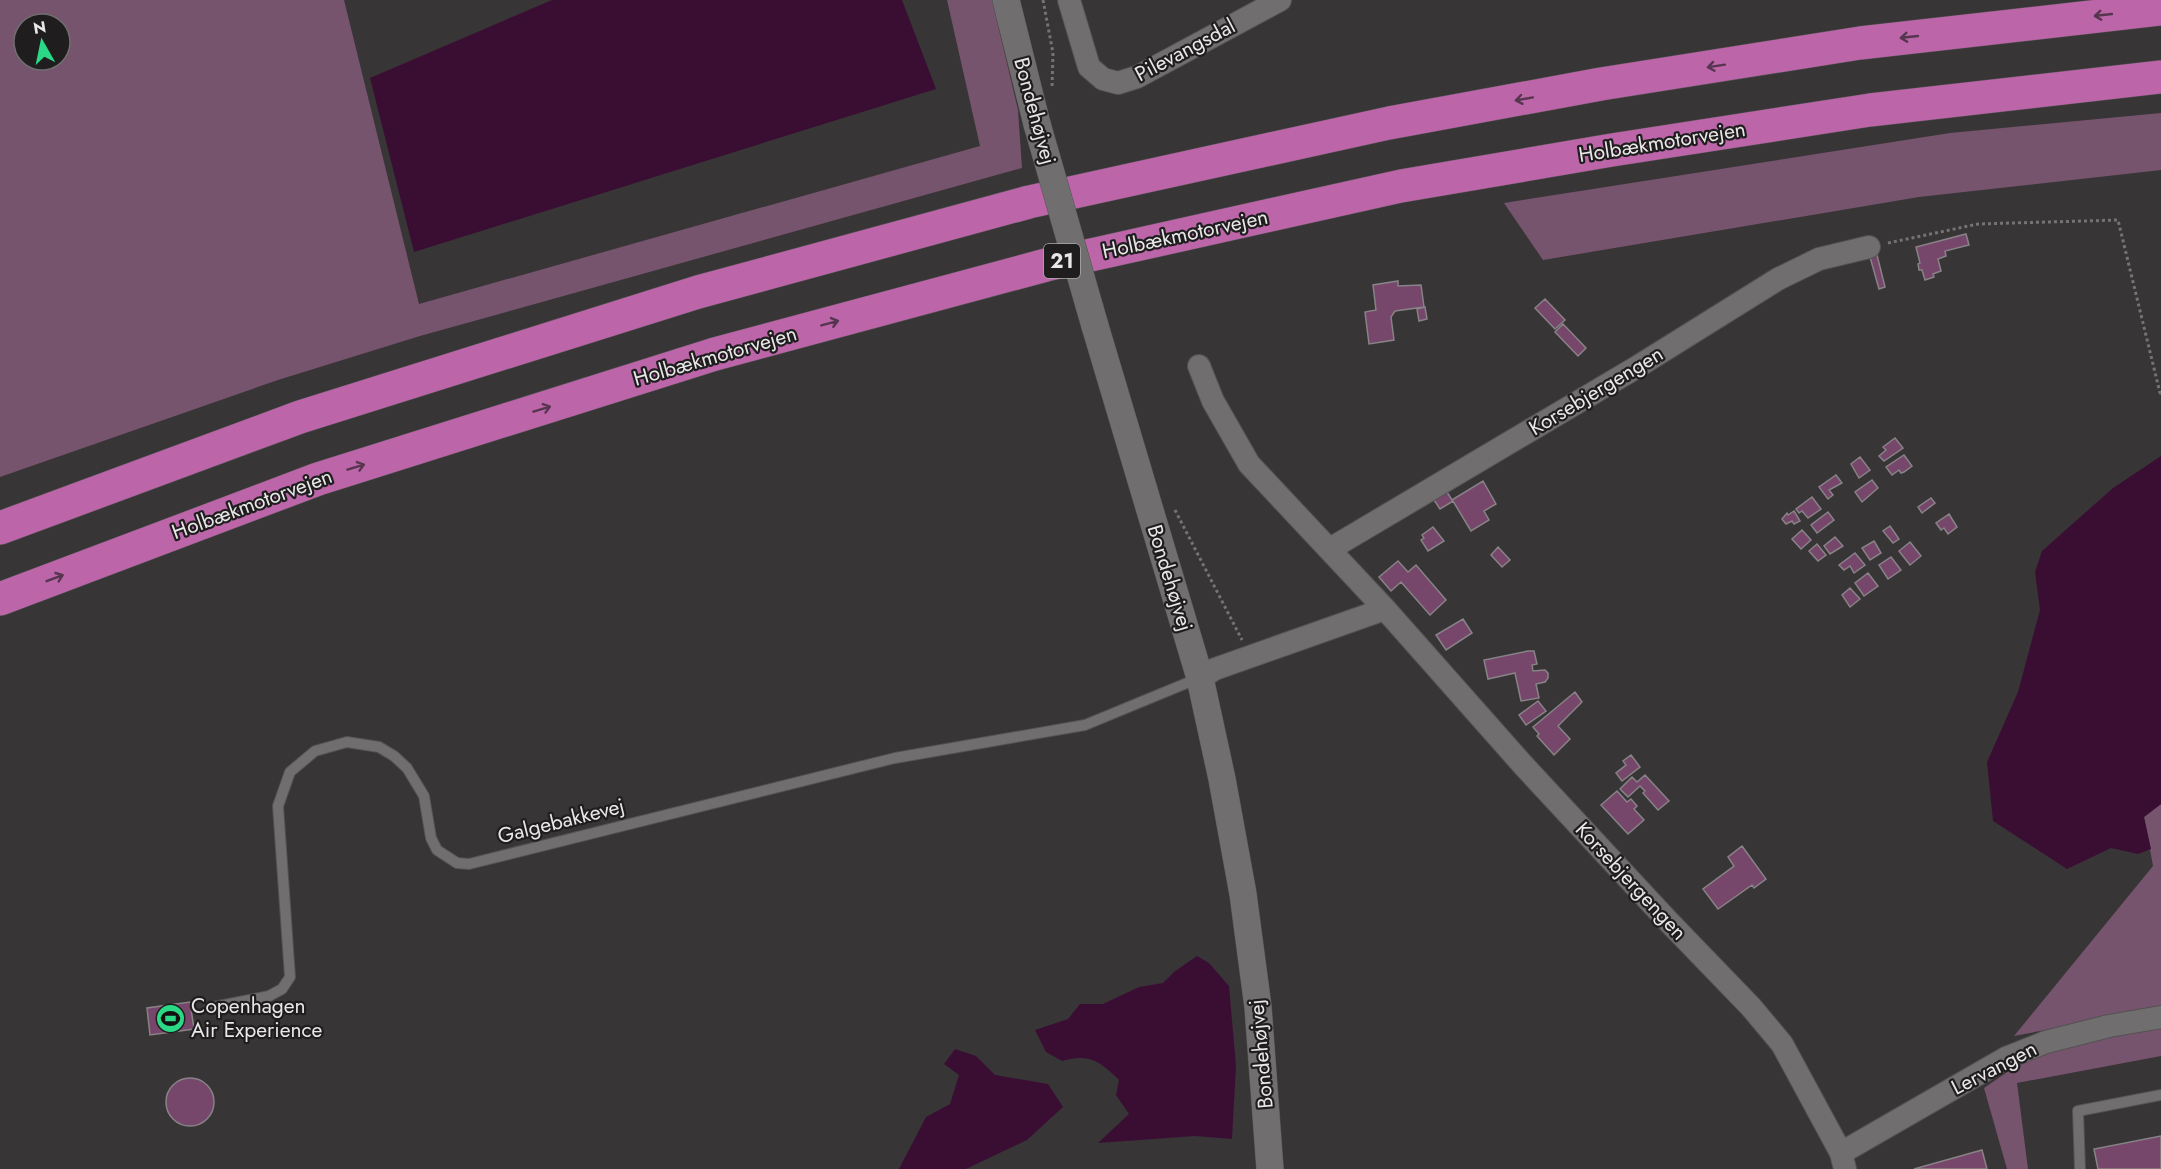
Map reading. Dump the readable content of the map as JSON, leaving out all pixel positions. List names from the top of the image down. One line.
{"streets":{"highway":["Holbækmotorvejen","21"],"street":["Pilevangsdal","Bondehøjvej","Korsebjergengen","Lervangen"],"lane":["Galgebakkevej"]},"crossings":[["Bondehøjvej","Galgebakkevej"],["Korsebjergengen","Lervangen"]],"places":{"sports":["Copenhagen Air Experience"]},"north":"top"}
